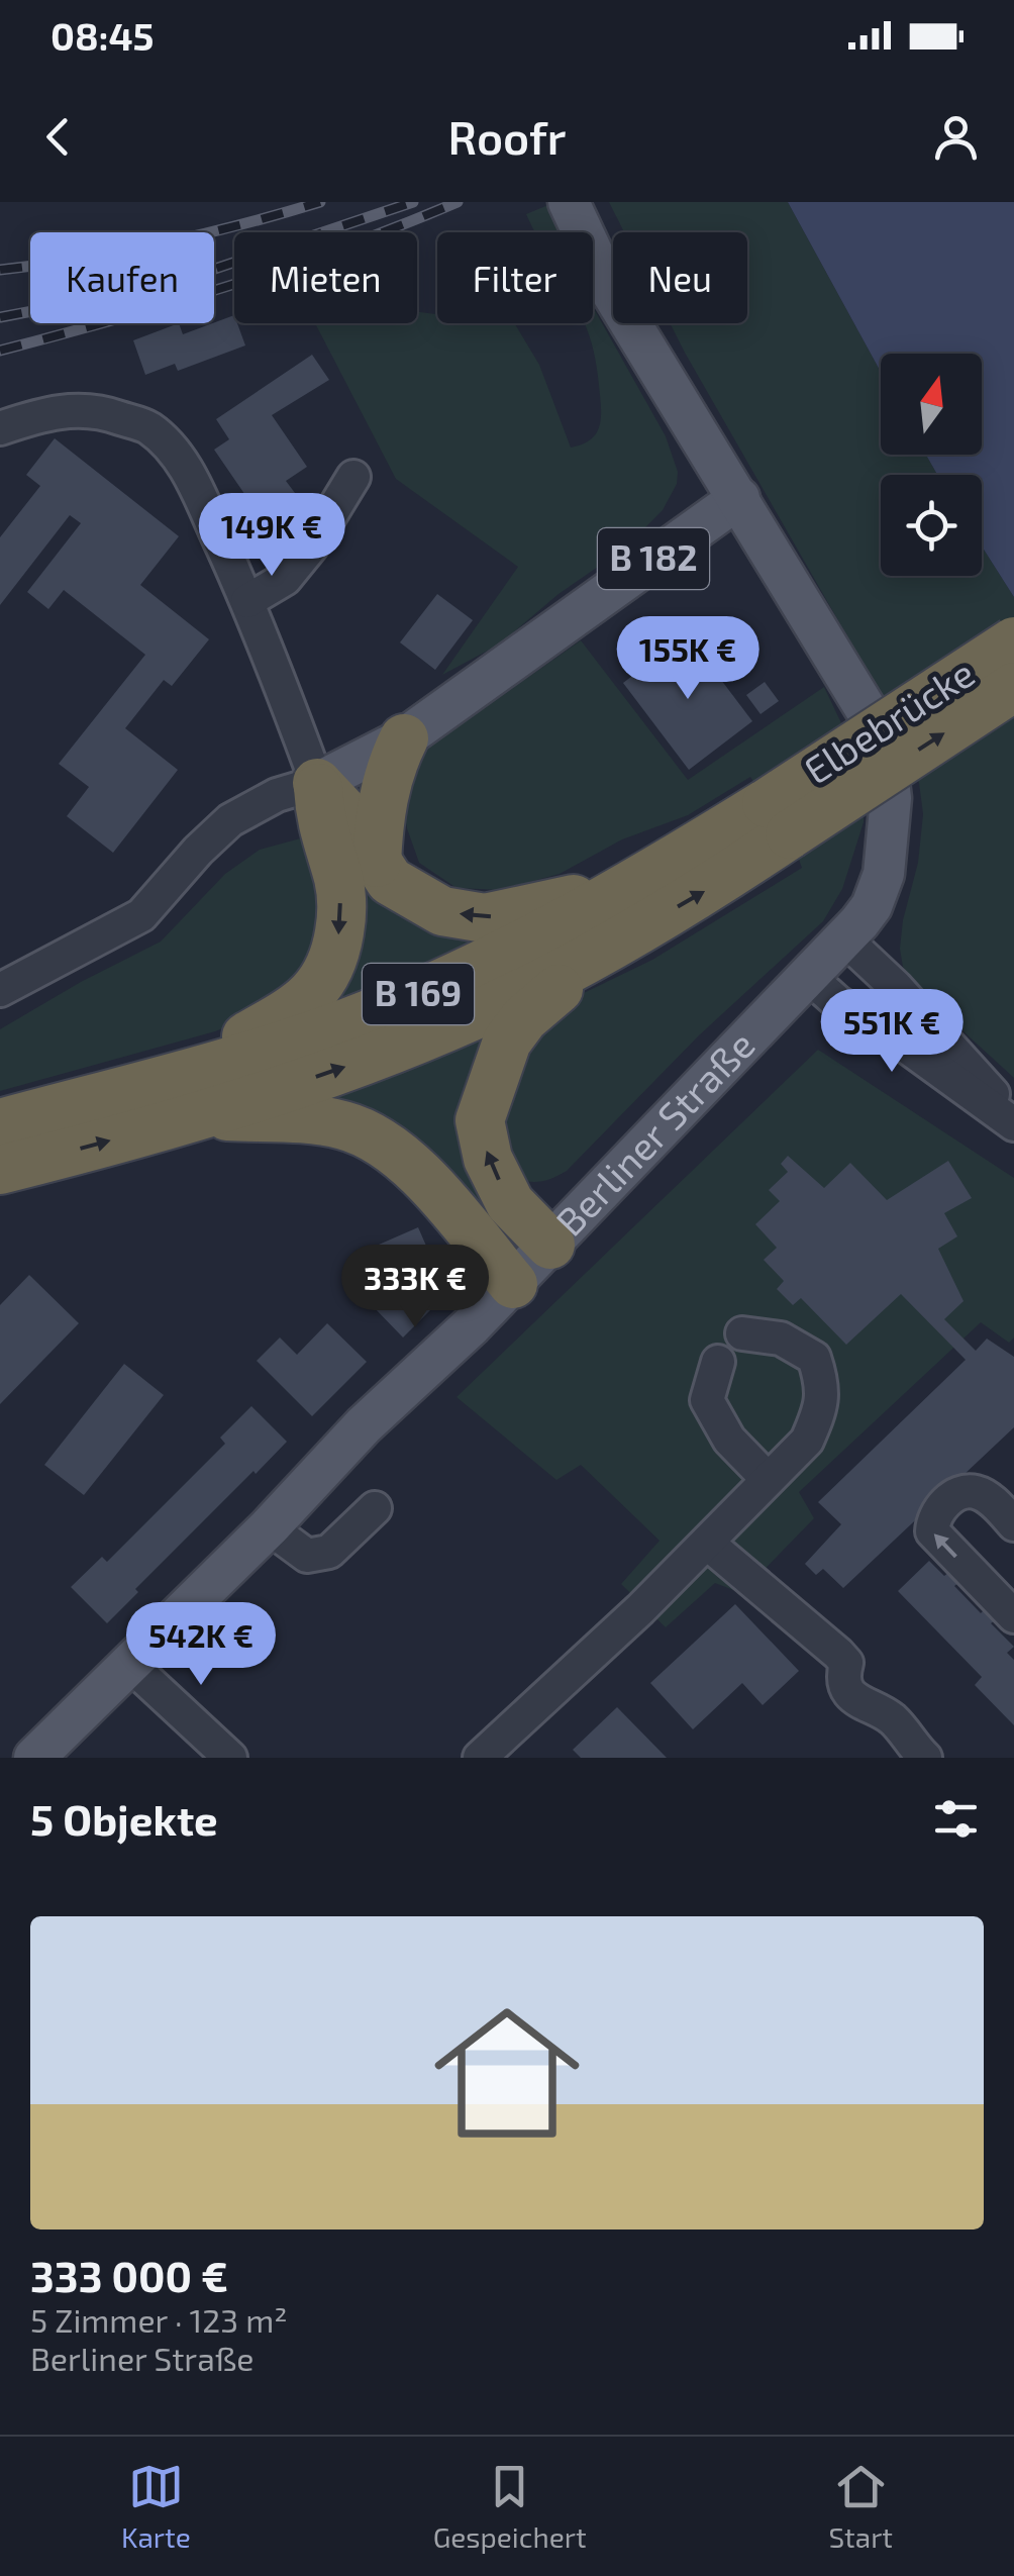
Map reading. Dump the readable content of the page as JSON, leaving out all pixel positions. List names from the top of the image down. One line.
{"streets":{"highway":["Elbebrücke","B 169"],"main road":["B 182","Berliner Straße"]},"crossings":[["B 182","Berliner Straße"],["Elbebrücke","B 169"]],"north":"top","page":{"status":"08:45","header":"Roofr","chip":["Kaufen","Mieten","Filter","Neu"],"price":["149K €","155K €","551K €","333K €","542K €"],"heading":"5 Objekte","list":[{"name":"333 000 €","note":"5 Zimmer · 123 m² · Berliner Straße"}],"tabs":["Karte","Gespeichert","Start"]}}
